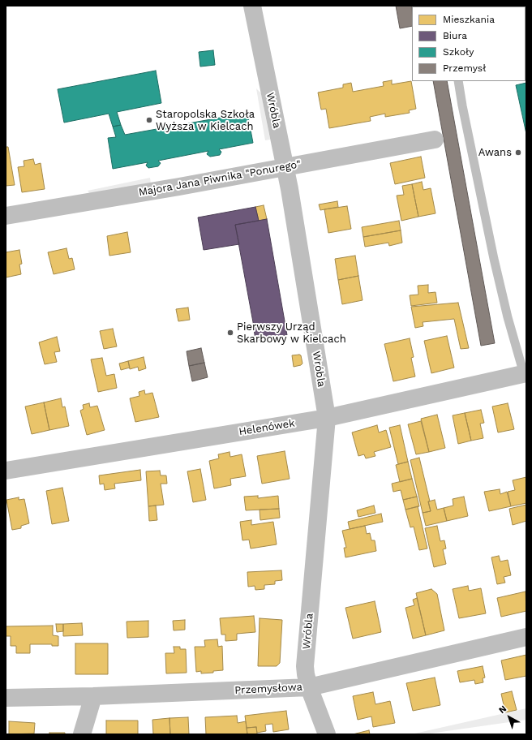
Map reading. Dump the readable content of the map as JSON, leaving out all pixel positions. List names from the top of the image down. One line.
{"streets":{"street":["Wróbla","Majora Jana Piwnika \"Ponurego\"","Helenówek","Przemysłowa"]},"crossings":[["Wróbla","Majora Jana Piwnika \"Ponurego\""],["Wróbla","Helenówek"],["Wróbla","Przemysłowa"]],"places":["Staropolska Szkoła Wyższa w Kielcach","Awans","Pierwszy Urząd Skarbowy w Kielcach"],"legend":["Mieszkania","Biura","Szkoły","Przemysł"],"north":"top left"}
